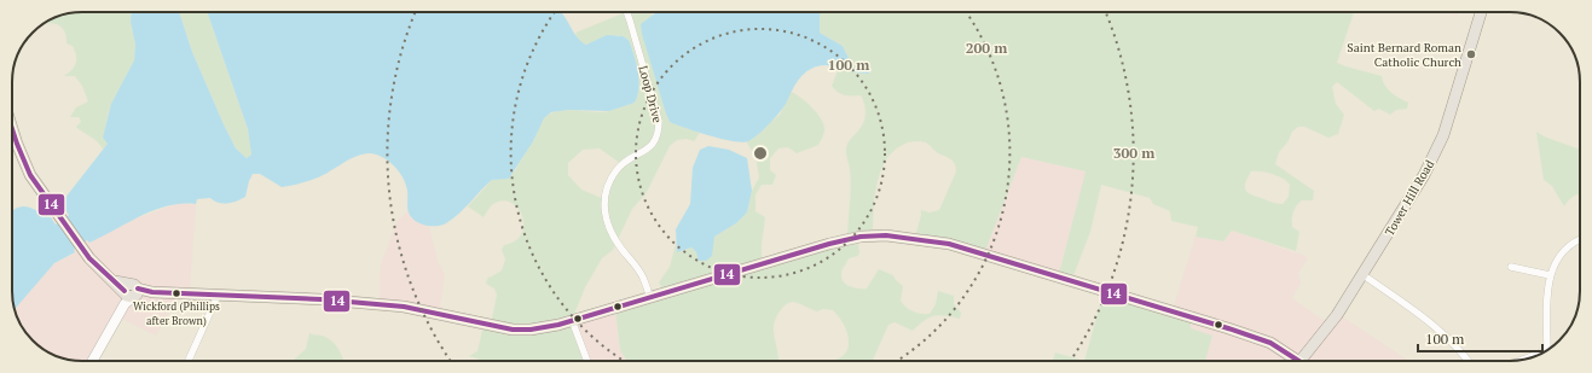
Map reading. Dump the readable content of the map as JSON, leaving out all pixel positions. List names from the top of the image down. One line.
{"streets":{"main road":["Tower Hill Road"],"street":["Loop Drive"]},"places":["Saint Bernard Roman Catholic Church","Wickford (Phillips after Brown)"],"lines":["transit line 14"],"scale_bar":"100 m","rings":["200 m","100 m","300 m"]}
